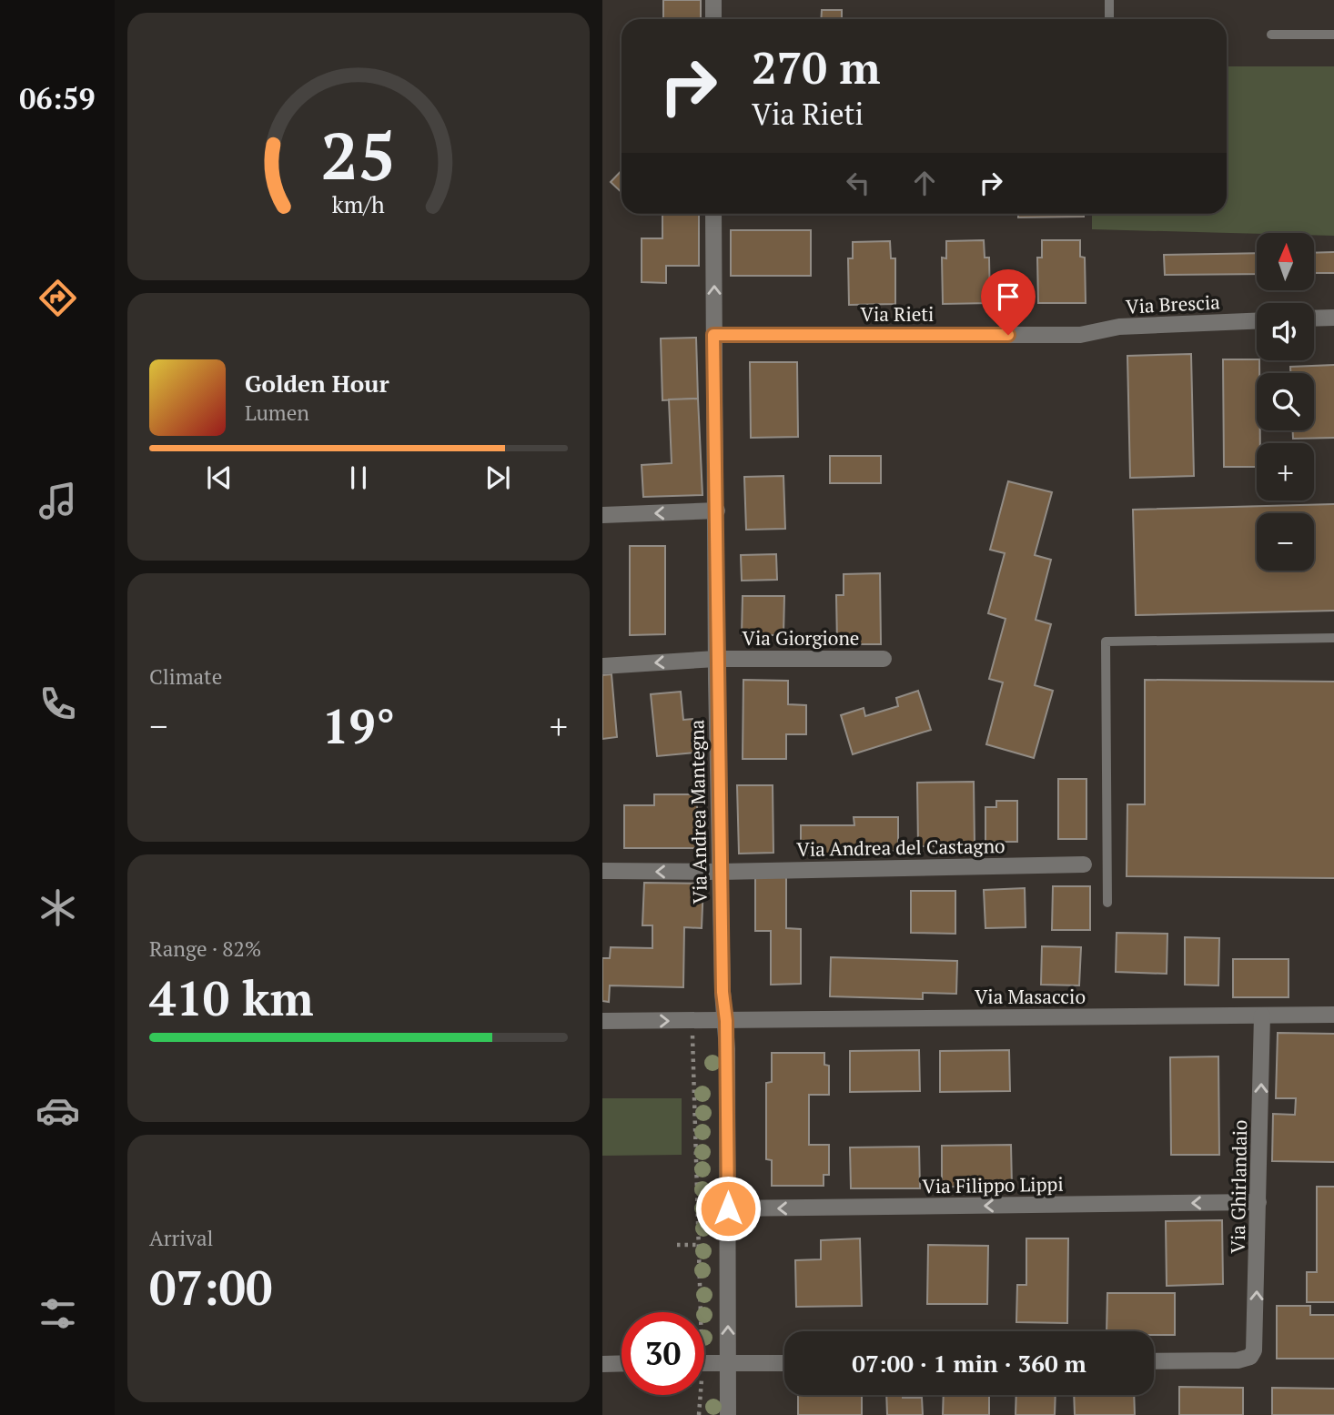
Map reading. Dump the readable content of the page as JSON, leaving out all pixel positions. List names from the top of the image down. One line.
{"streets":{"street":["Via Brescia","Via Rieti","Via Giorgione","Via Andrea Mantegna","Via Andrea del Castagno","Via Masaccio","Via Filippo Lippi","Via Ghirlandaio"]},"crossings":[["Via Brescia","Via Rieti"],["Via Rieti","Via Andrea Mantegna"],["Via Giorgione","Via Andrea Mantegna"],["Via Andrea Mantegna","Via Andrea del Castagno"],["Via Andrea Mantegna","Via Masaccio"],["Via Andrea Mantegna","Via Filippo Lippi"],["Via Masaccio","Via Ghirlandaio"],["Via Filippo Lippi","Via Ghirlandaio"]],"one_way":["Via Giorgione","Via Filippo Lippi","Via Ghirlandaio"],"north":"top","page":{"tabs":"06:59","turn":["270 m","Via Rieti"],"map_buttons":["+","−"],"song":["Golden Hour","Lumen"],"tile":["Climate",["Range · 82%","410 km"],["Arrival","07:00"]],"heat":["−","19°","+"],"limit":"30","trip":"07:00 · 1 min · 360 m","gauge":["25","km/h"]}}
